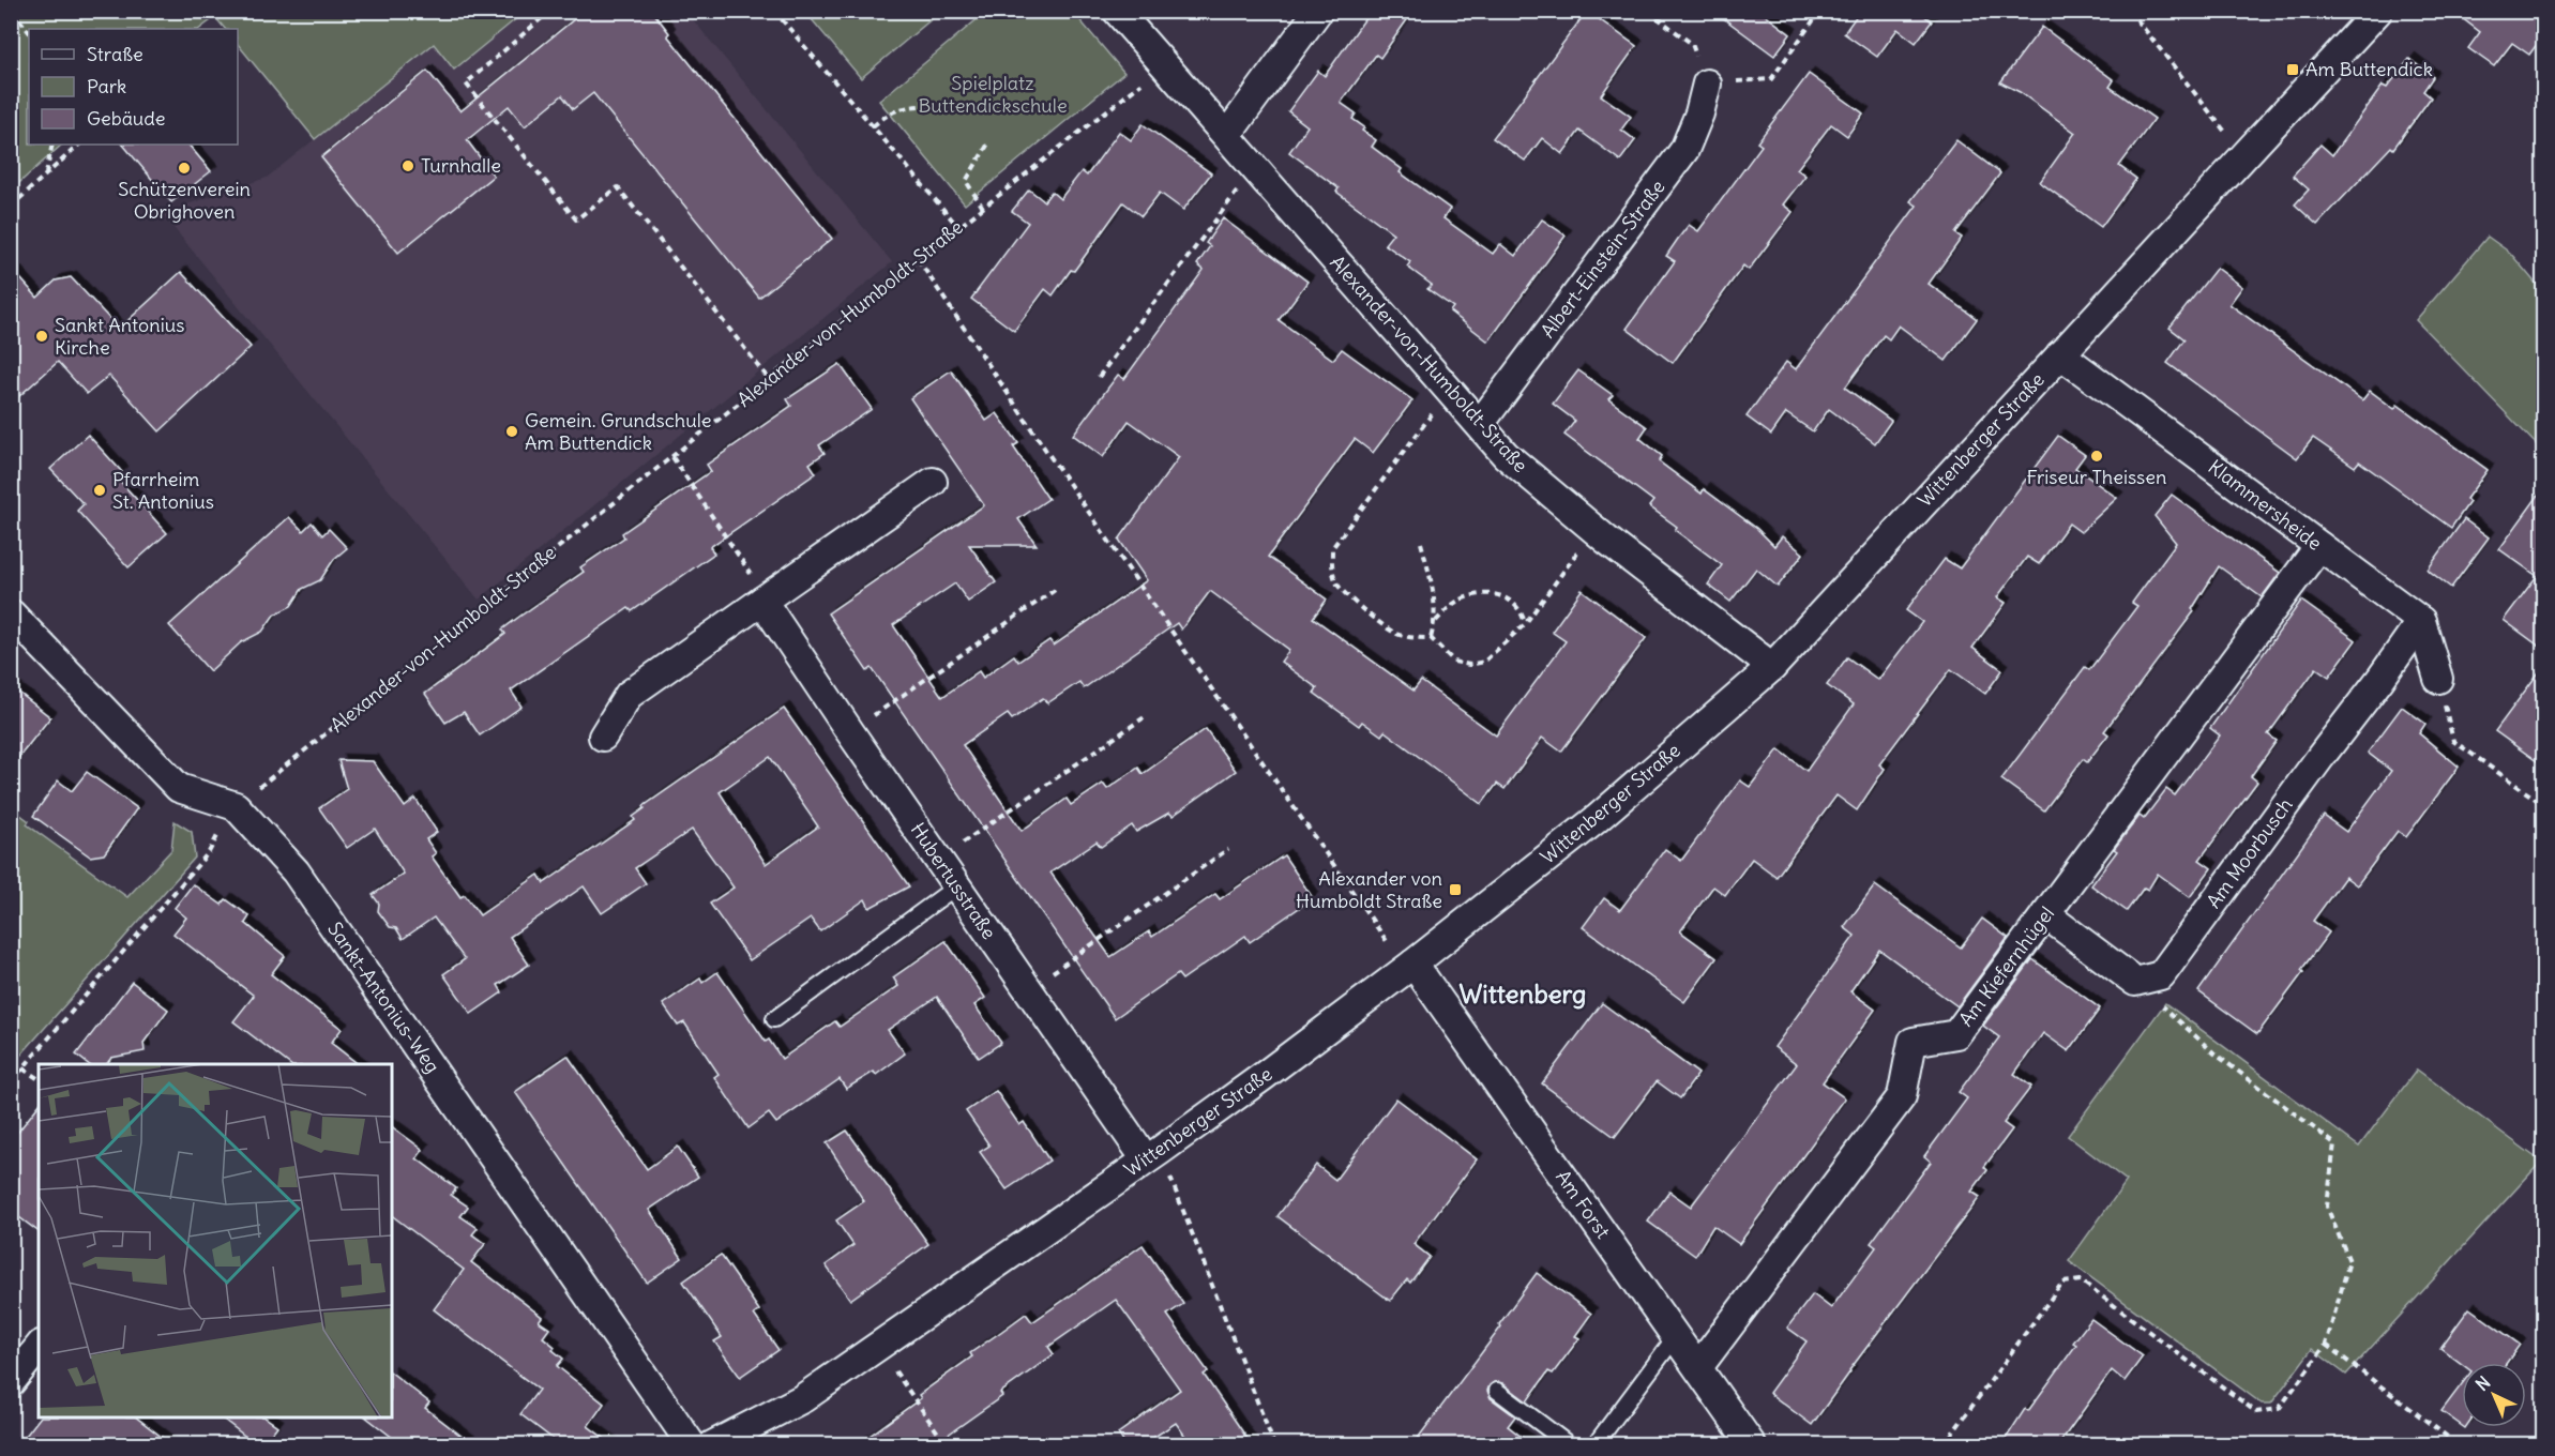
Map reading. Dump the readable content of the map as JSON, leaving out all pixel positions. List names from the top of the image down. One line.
{"streets":{"street":["Albert-Einstein-Straße","Alexander-von-Humboldt-Straße","Wittenberger Straße","Klammersheide","Am Moorbusch","Hubertusstraße","Am Kiefernhügel","Sankt-Antonius-Weg","Am Forst"]},"crossings":[["Albert-Einstein-Straße","Alexander-von-Humboldt-Straße"],["Alexander-von-Humboldt-Straße","Wittenberger Straße"],["Alexander-von-Humboldt-Straße","Sankt-Antonius-Weg"],["Wittenberger Straße","Klammersheide"],["Wittenberger Straße","Hubertusstraße"],["Wittenberger Straße","Am Forst"],["Klammersheide","Am Moorbusch"],["Klammersheide","Am Kiefernhügel"],["Am Kiefernhügel","Am Forst"]],"districts":["Wittenberg"],"parks":["Spielplatz Buttendickschule"],"places":{"transit":["Am Buttendick","Alexander von Humboldt Straße"],"other":["Turnhalle","Schützenverein Obrighoven","Sankt Antonius Kirche","Gemein. Grundschule Am Buttendick","Friseur Theissen","Pfarrheim St. Antonius"]},"legend":["Straße","Park","Gebäude"],"north":"top left"}
